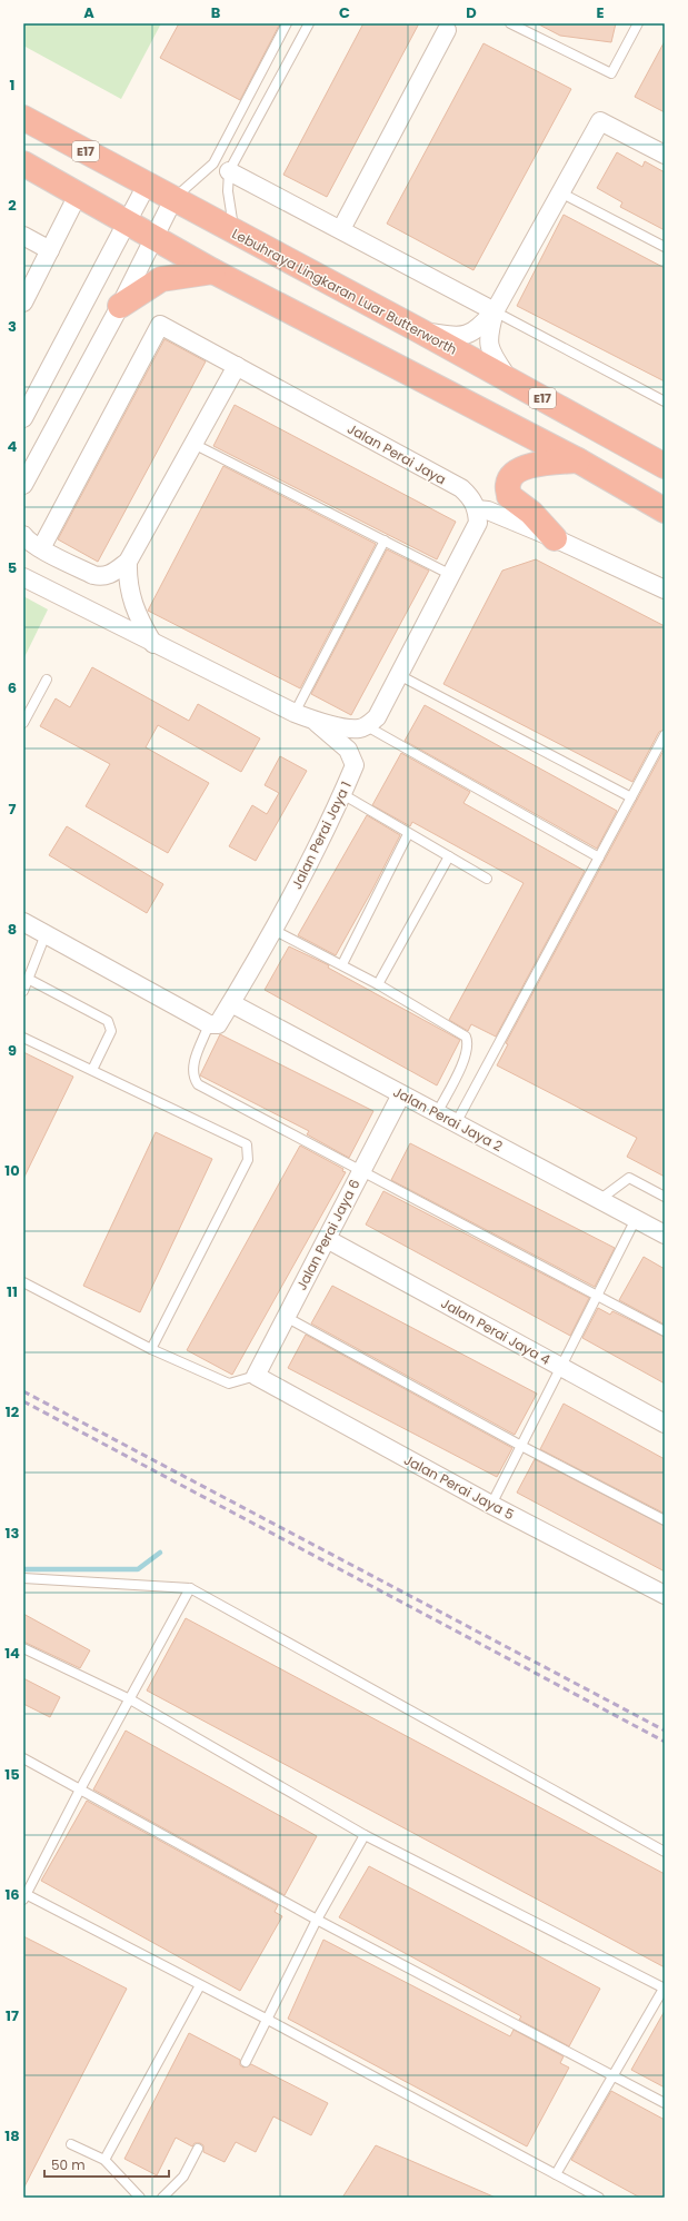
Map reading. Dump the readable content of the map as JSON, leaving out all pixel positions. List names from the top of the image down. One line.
{"streets":{"highway":["E17","Lebuhraya Lingkaran Luar Butterworth"],"street":["Jalan Perai Jaya","Jalan Perai Jaya 1","Jalan Perai Jaya 2","Jalan Perai Jaya 6","Jalan Perai Jaya 4","Jalan Perai Jaya 5"]},"crossings":[["Jalan Perai Jaya 1","Jalan Perai Jaya 2"],["Jalan Perai Jaya 2","Jalan Perai Jaya 6"],["Jalan Perai Jaya 6","Jalan Perai Jaya 4"],["Jalan Perai Jaya 6","Jalan Perai Jaya 5"]],"scale_bar":"50 m","grid":{"columns":["A","B","C","D","E"],"rows":["1","2","3","4","5","6","7","8","9","10","11","12","13","14","15","16","17","18"]}}
